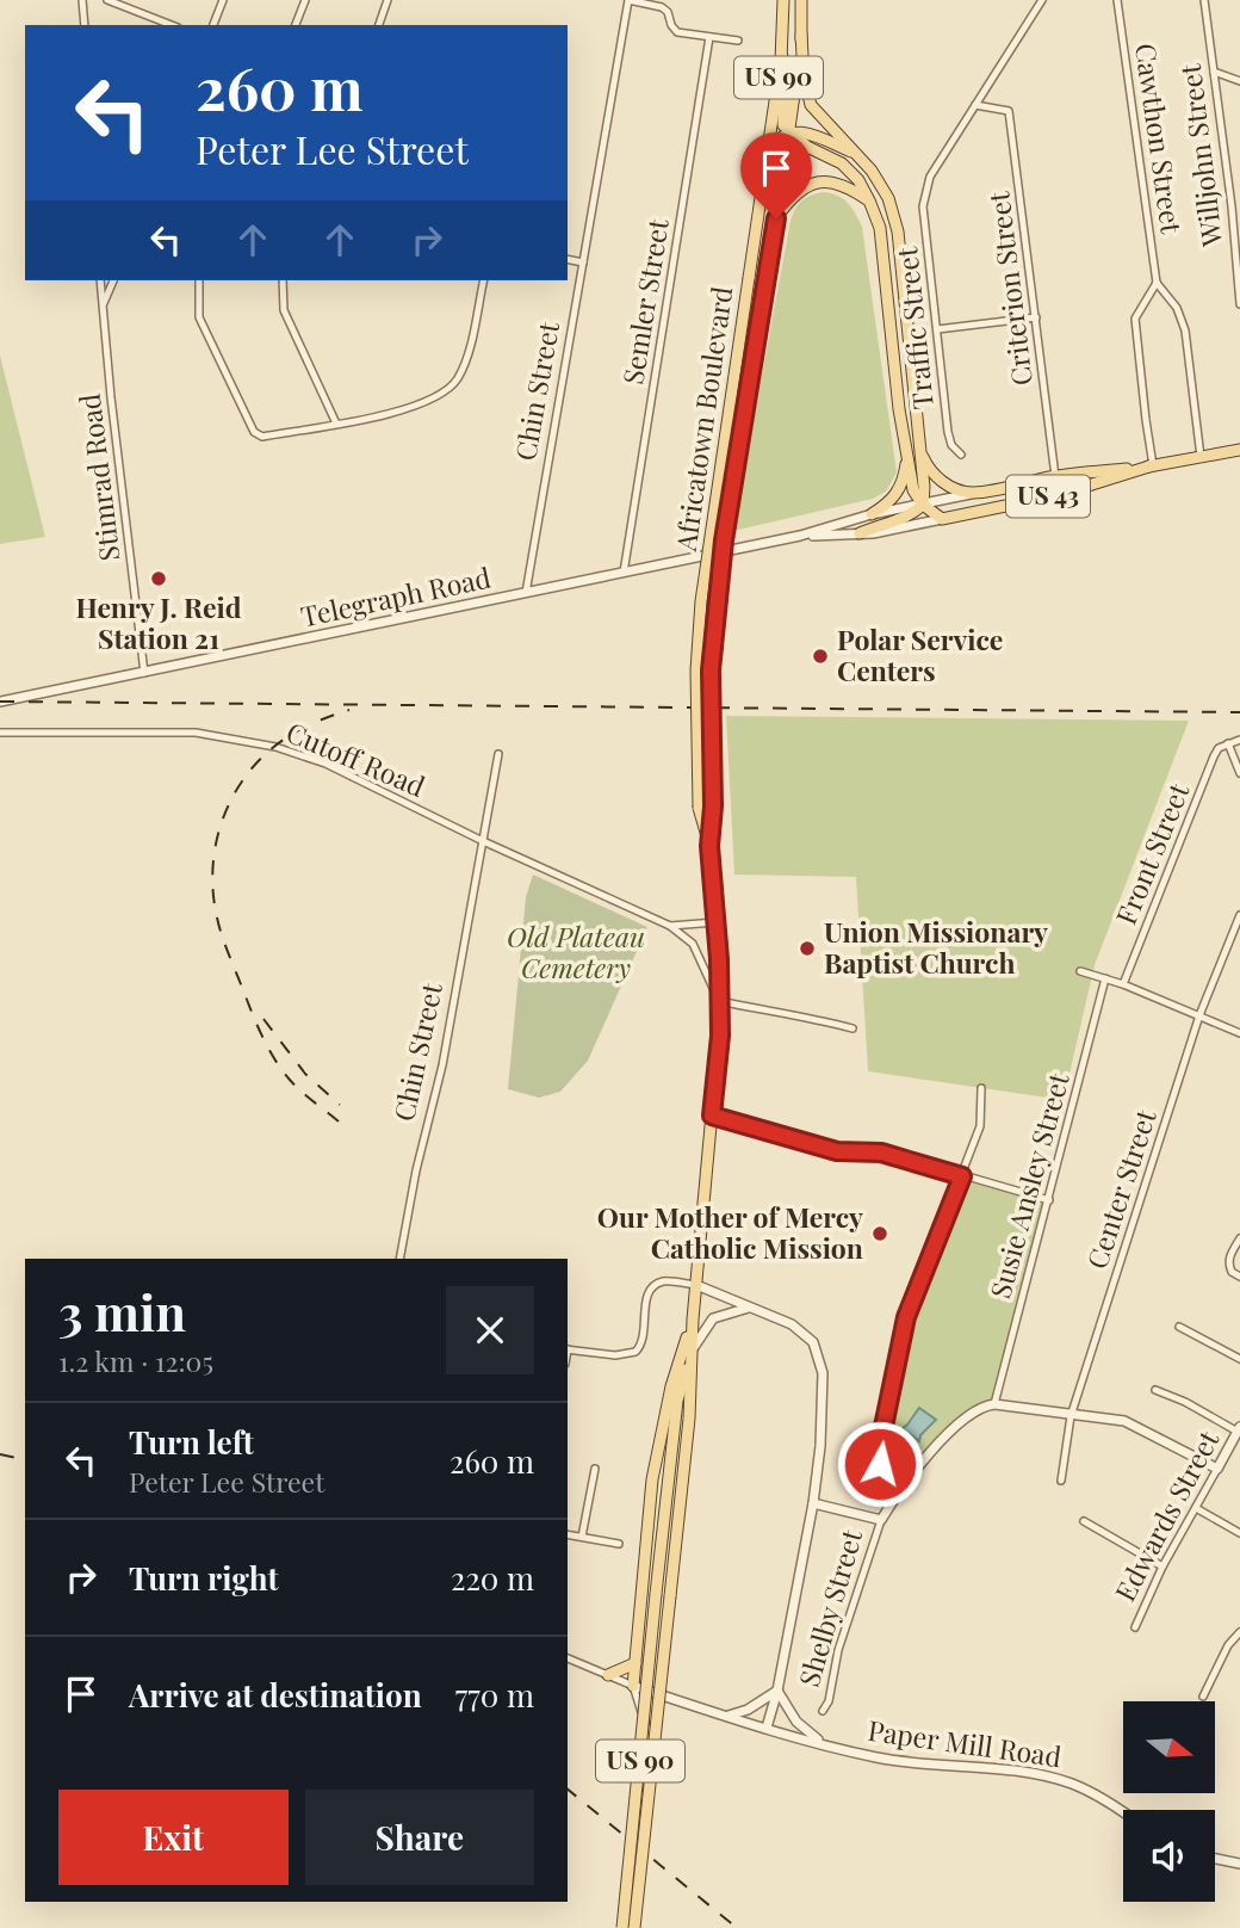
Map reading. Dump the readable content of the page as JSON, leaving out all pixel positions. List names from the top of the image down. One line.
{"streets":{"main road":["US 90","Africatown Boulevard","US 43","Telegraph Road"],"street":["Cawthon Street","Willjohn Street","Criterion Street","Semler Street","Traffic Street","Chin Street","Stimrad Road","Cutoff Road","Front Street","Susie Ansley Street","Center Street","Edwards Street","Shelby Street","Paper Mill Road"]},"crossings":[["Criterion Street","Traffic Street"],["Criterion Street","Telegraph Road"],["Semler Street","Telegraph Road"],["Chin Street","Telegraph Road"],["Chin Street","Cutoff Road"],["Africatown Boulevard","Cutoff Road"],["Stimrad Road","Telegraph Road"],["Susie Ansley Street","Shelby Street"]],"parks":["Old Plateau Cemetery"],"places":["Henry J. Reid Station 21","Polar Service Centers","Union Missionary Baptist Church","Our Mother of Mercy Catholic Mission"],"north":"right","page":{"turn":["260 m","Peter Lee Street"],"heading":["3 min","1.2 km · 12:05"],"list":[{"name":"Turn left","note":"Peter Lee Street","value":"260 m"},{"name":"Turn right","value":"220 m"},{"name":"Arrive at destination","value":"770 m"}],"buttons":["Exit","Share"]}}
